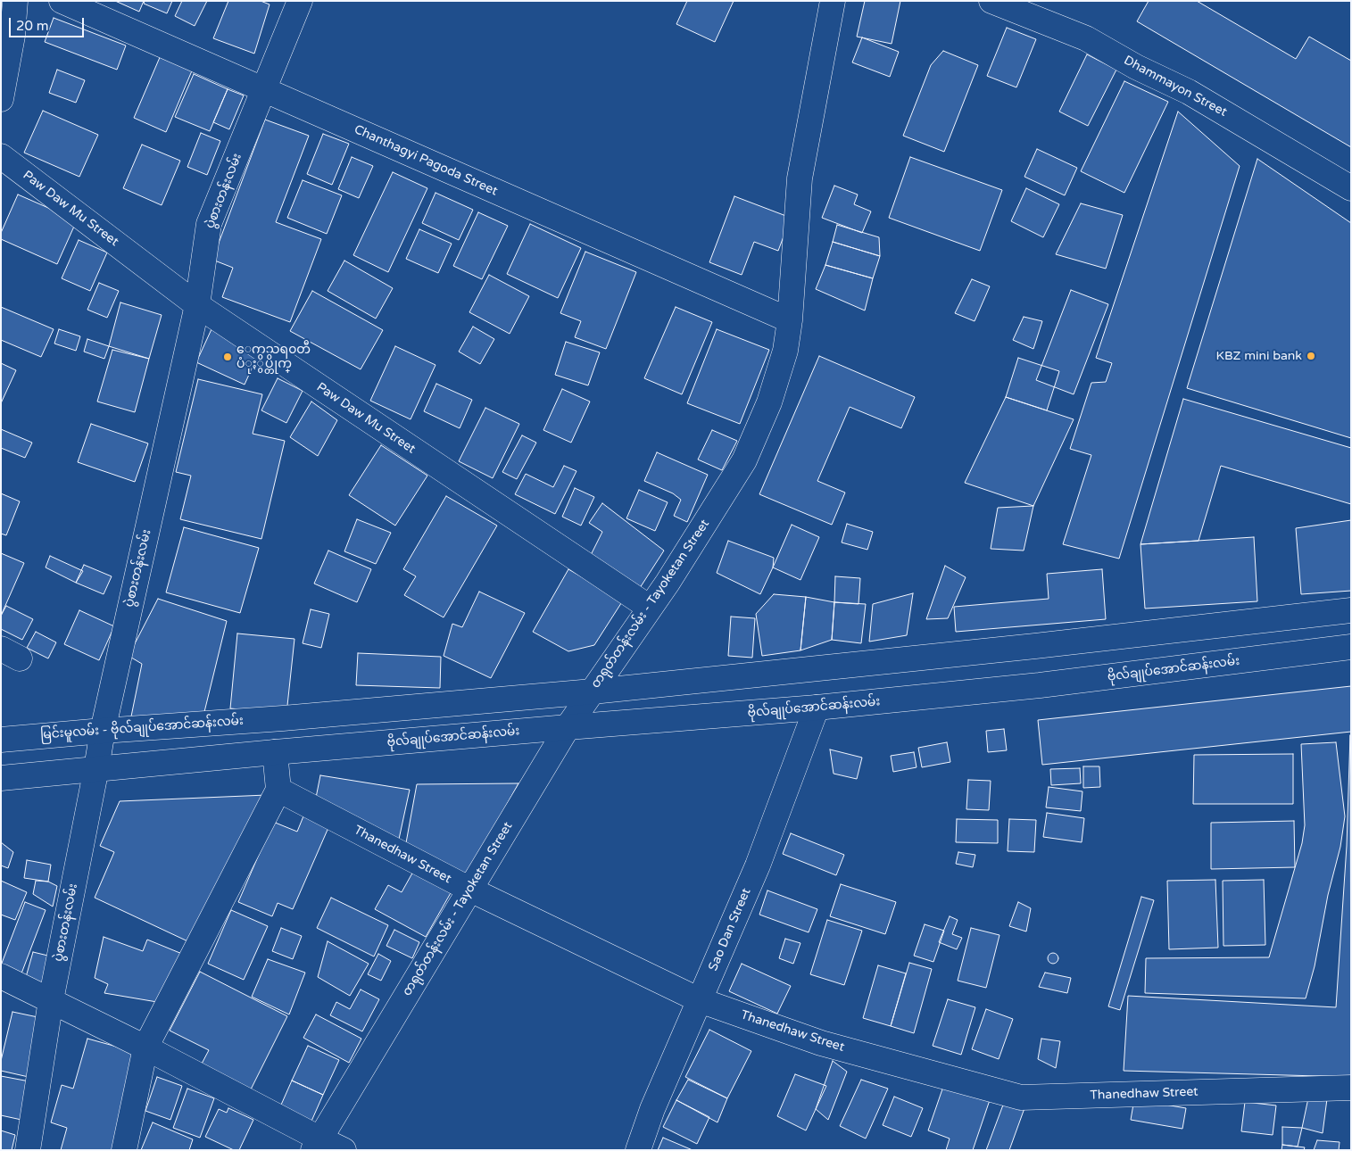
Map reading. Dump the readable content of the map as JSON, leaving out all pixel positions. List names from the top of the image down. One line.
{"streets":{"main road":["Dhammayon Street","Chanthagyi Pagoda Street","ပွဲစားတန်းလမ်း","Paw Daw Mu Street","တရုတ်တန်းလမ်း - Tayoketan Street","ဗိုလ်ချုပ်အောင်ဆန်းလမ်း","မြင်းမူလမ်း - ဗိုလ်ချုပ်အောင်ဆန်းလမ်း","Thanedhaw Street","Sao Dan Street"]},"crossings":[["Chanthagyi Pagoda Street","ပွဲစားတန်းလမ်း"],["Chanthagyi Pagoda Street","တရုတ်တန်းလမ်း - Tayoketan Street"],["ပွဲစားတန်းလမ်း","Paw Daw Mu Street"],["ပွဲစားတန်းလမ်း","မြင်းမူလမ်း - ဗိုလ်ချုပ်အောင်ဆန်းလမ်း"],["Paw Daw Mu Street","တရုတ်တန်းလမ်း - Tayoketan Street"],["တရုတ်တန်းလမ်း - Tayoketan Street","ဗိုလ်ချုပ်အောင်ဆန်းလမ်း"],["တရုတ်တန်းလမ်း - Tayoketan Street","မြင်းမူလမ်း - ဗိုလ်ချုပ်အောင်ဆန်းလမ်း"],["တရုတ်တန်းလမ်း - Tayoketan Street","Thanedhaw Street"],["ဗိုလ်ချုပ်အောင်ဆန်းလမ်း","Sao Dan Street"],["Thanedhaw Street","Sao Dan Street"]],"places":["KBZ mini bank","ေကသရ၀တီ ပံုႏွိပ္တိုက္"],"scale_bar":"20 m"}
